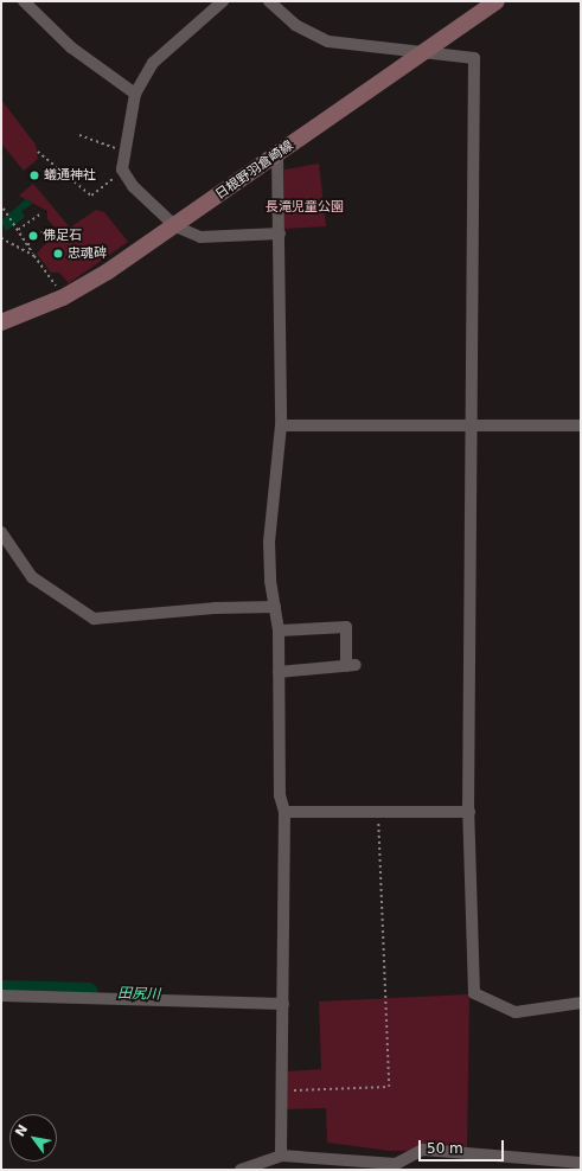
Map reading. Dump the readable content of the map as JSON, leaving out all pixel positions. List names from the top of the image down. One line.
{"streets":{"main road":["日根野羽倉崎線"]},"water":["田尻川"],"parks":["長滝児童公園"],"places":["蟻通神社","佛足石","忠魂碑"],"scale_bar":"50 m","north":"top left"}
